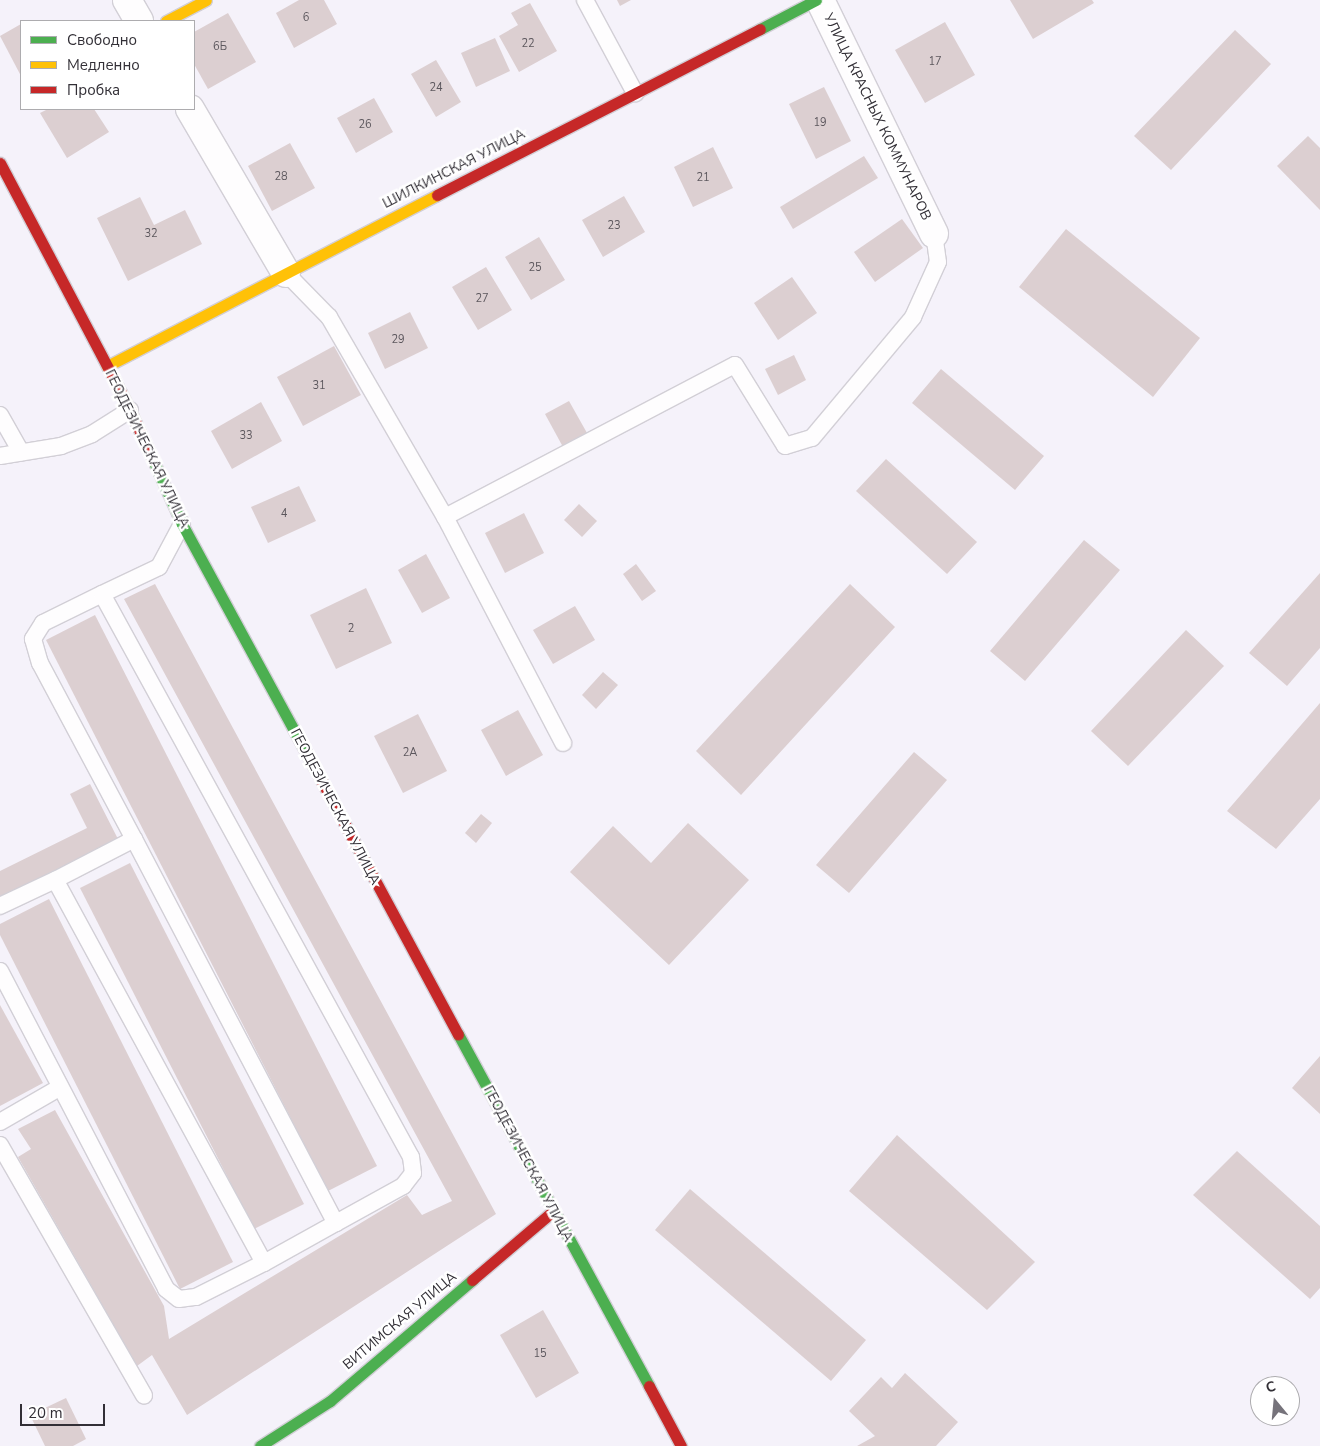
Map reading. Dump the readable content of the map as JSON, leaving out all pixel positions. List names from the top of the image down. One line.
{"streets":{"street":["УЛИЦА КРАСНЫХ КОММУНАРОВ","ШИЛКИНСКАЯ УЛИЦА","ГЕОДЕЗИЧЕСКАЯ УЛИЦА","ВИТИМСКАЯ УЛИЦА"]},"crossings":[["ШИЛКИНСКАЯ УЛИЦА","ГЕОДЕЗИЧЕСКАЯ УЛИЦА"],["ГЕОДЕЗИЧЕСКАЯ УЛИЦА","ВИТИМСКАЯ УЛИЦА"]],"house_numbers":["6","22","6Б","17","24","19","26","28","21","23","32","25","27","29","31","33","4","2","2А","15"],"legend":["Свободно","Медленно","Пробка"],"scale_bar":"20 m","north":"top"}
